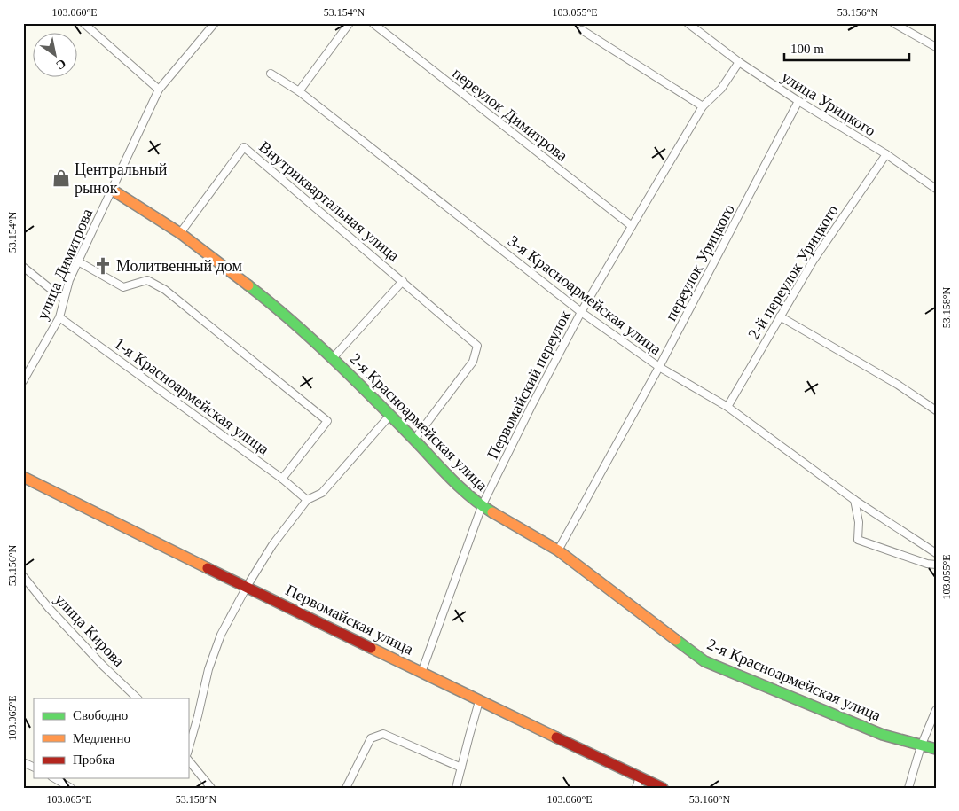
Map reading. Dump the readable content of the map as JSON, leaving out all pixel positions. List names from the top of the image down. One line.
{"streets":{"street":["улица Урицкого","переулок Димитрова","Внутриквартальная улица","переулок Урицкого","улица Димитрова","2-й переулок Урицкого","3-я Красноармейская улица","Первомайский переулок","1-я Красноармейская улица","2-я Красноармейская улица","Первомайская улица","улица Кирова"]},"crossings":[["улица Урицкого","переулок Урицкого"],["улица Урицкого","2-й переулок Урицкого"],["улица Урицкого","Первомайский переулок"],["переулок Димитрова","Первомайский переулок"],["Внутриквартальная улица","2-я Красноармейская улица"],["переулок Урицкого","3-я Красноармейская улица"],["переулок Урицкого","2-я Красноармейская улица"],["улица Димитрова","1-я Красноармейская улица"],["улица Димитрова","2-я Красноармейская улица"],["2-й переулок Урицкого","3-я Красноармейская улица"],["3-я Красноармейская улица","Первомайский переулок"],["Первомайский переулок","2-я Красноармейская улица"],["Первомайский переулок","Первомайская улица"]],"places":{"shop":["Центральный рынок"],"church":["Молитвенный дом"]},"legend":["Свободно","Медленно","Пробка"],"scale_bar":"100 m","north":"bottom right","coordinates":["103.060°E","53.154°N","103.055°E","53.156°N","53.158°N","103.065°E","53.160°N"]}
